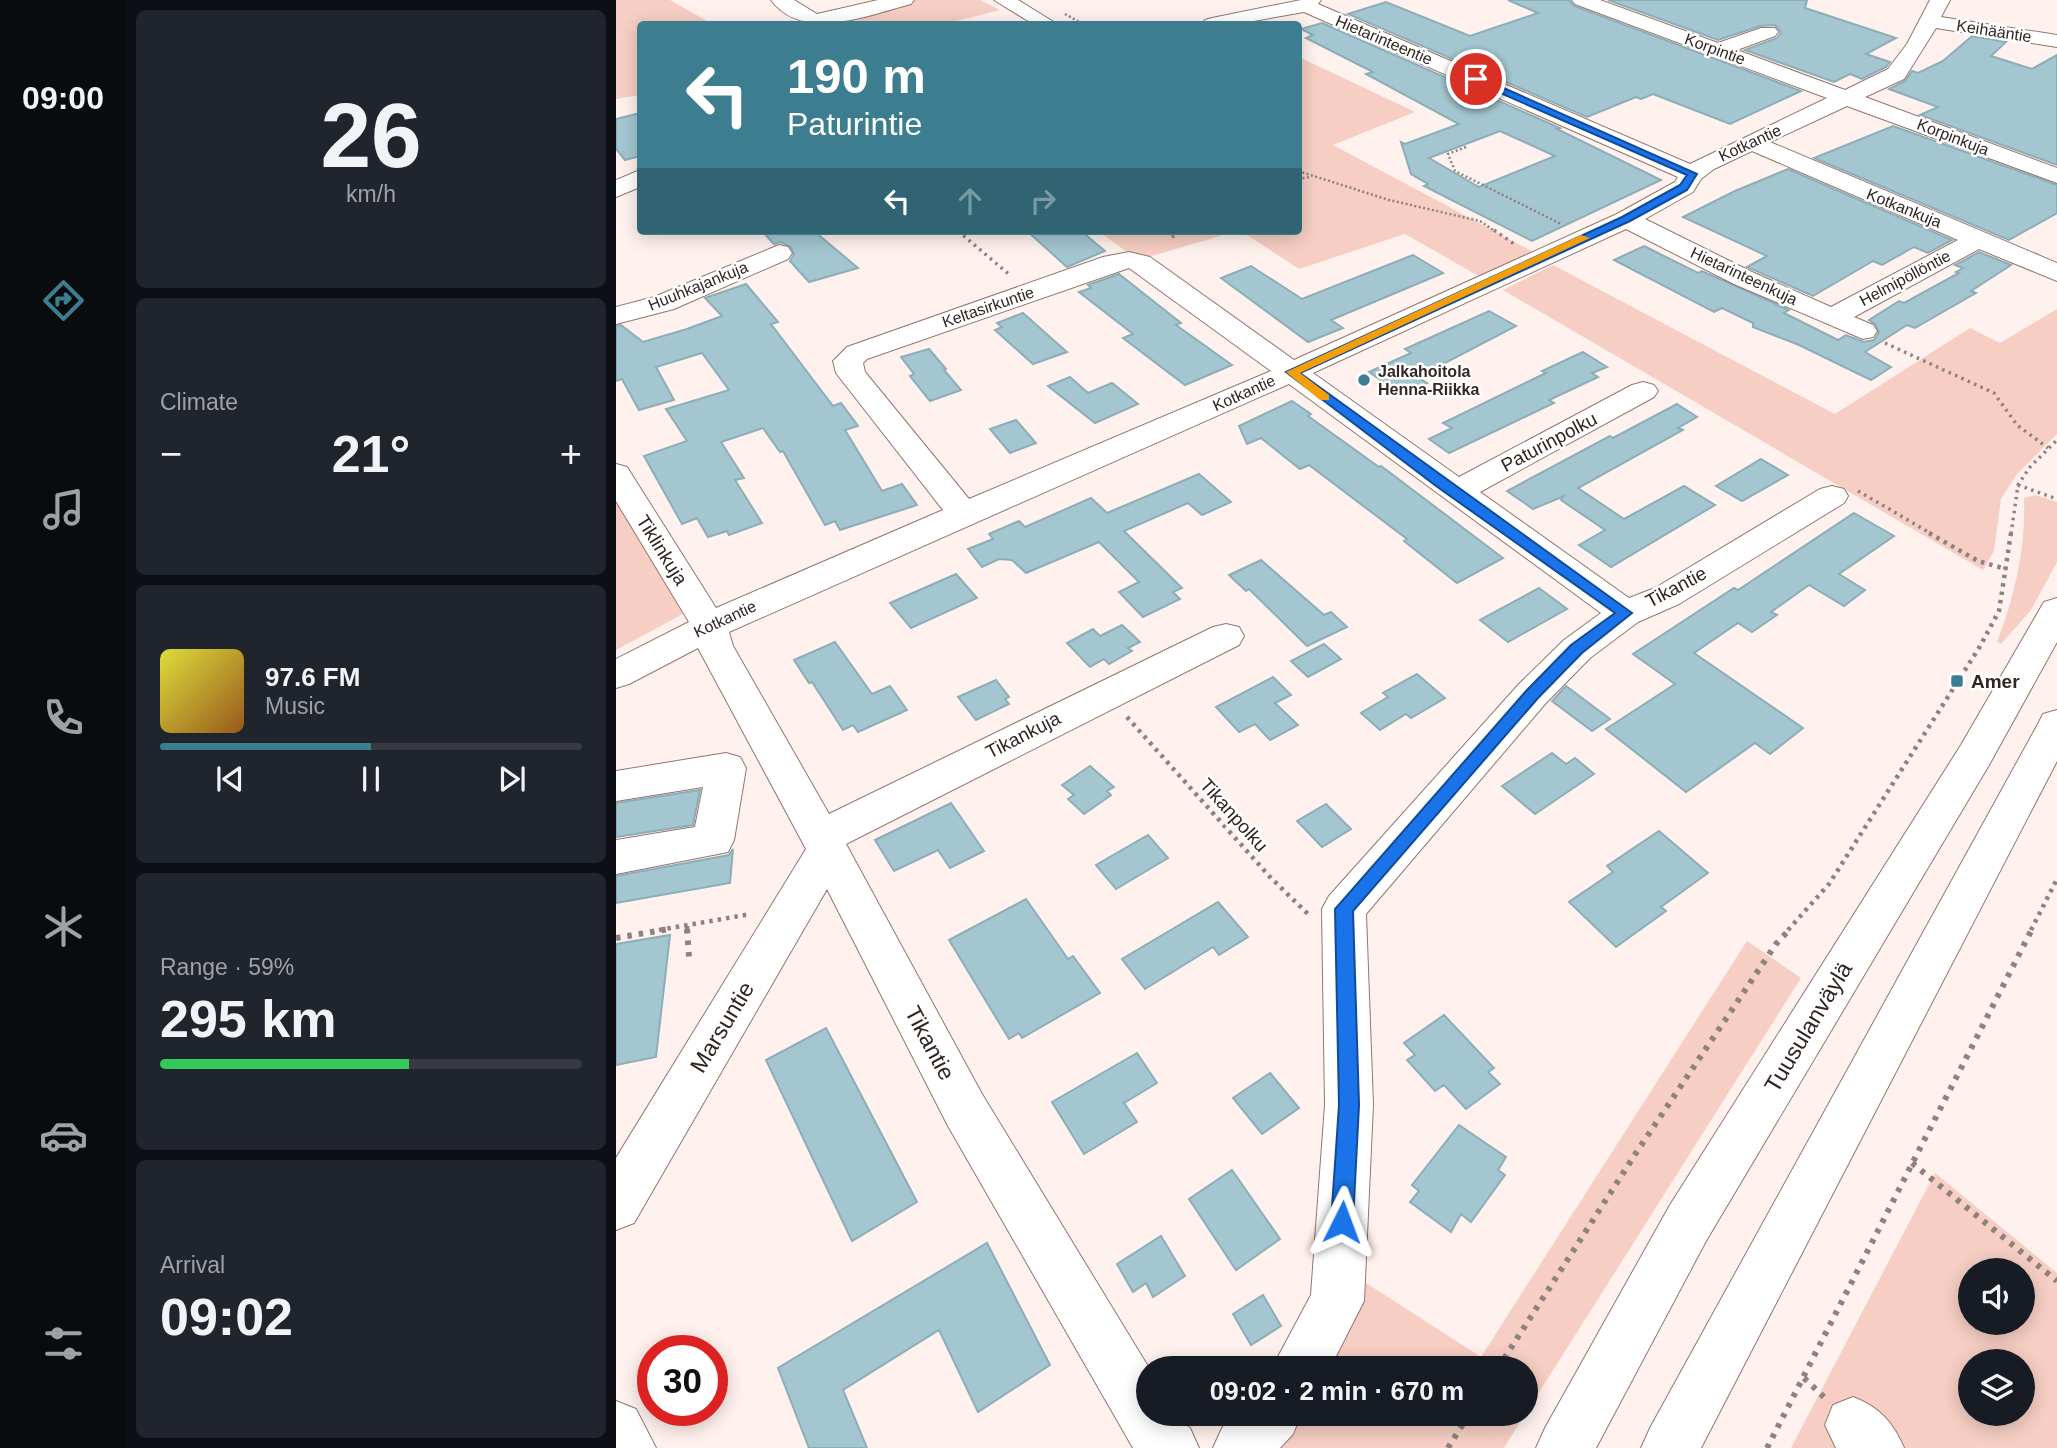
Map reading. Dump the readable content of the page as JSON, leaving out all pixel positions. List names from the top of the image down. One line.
{"streets":{"street":["Keihääntie","Hietarinteentie","Korpintie","Korpinkuja","Kotkantie","Kotkankuja","Hietarinteenkuja","Helmipöllöntie","Huuhkajankuja","Keltasirkuntie","Paturinpolku","Tiklinkuja","Tikantie","Tikankuja","Marsuntie","Tuusulanväylä"],"path":["Tikanpolku"]},"crossings":[["Keihääntie","Kotkantie"],["Hietarinteentie","Kotkantie"],["Korpintie","Korpinkuja"],["Korpintie","Kotkantie"],["Korpinkuja","Kotkantie"],["Kotkantie","Kotkankuja"],["Kotkantie","Hietarinteenkuja"],["Kotkantie","Keltasirkuntie"],["Kotkantie","Tiklinkuja"],["Kotkantie","Tikantie"],["Kotkankuja","Helmipöllöntie"],["Hietarinteenkuja","Helmipöllöntie"],["Keltasirkuntie","Paturinpolku"],["Keltasirkuntie","Tikantie"],["Tiklinkuja","Tikantie"],["Tikantie","Tikankuja"],["Tikantie","Tikanpolku"],["Tikantie","Marsuntie"],["Tikankuja","Tikanpolku"],["Tikankuja","Marsuntie"]],"places":{"other":["Jalkahoitola Henna-Riikka"],"transit":["Amer"]},"page":{"tabs":"09:00","tile":[["26","km/h"],"Climate",["Range · 59%","295 km"],["Arrival","09:02"]],"turn":["190 m","Paturintie"],"heat":["−","21°","+"],"song":["97.6 FM","Music"],"limit":"30","trip":"09:02 · 2 min · 670 m"}}
